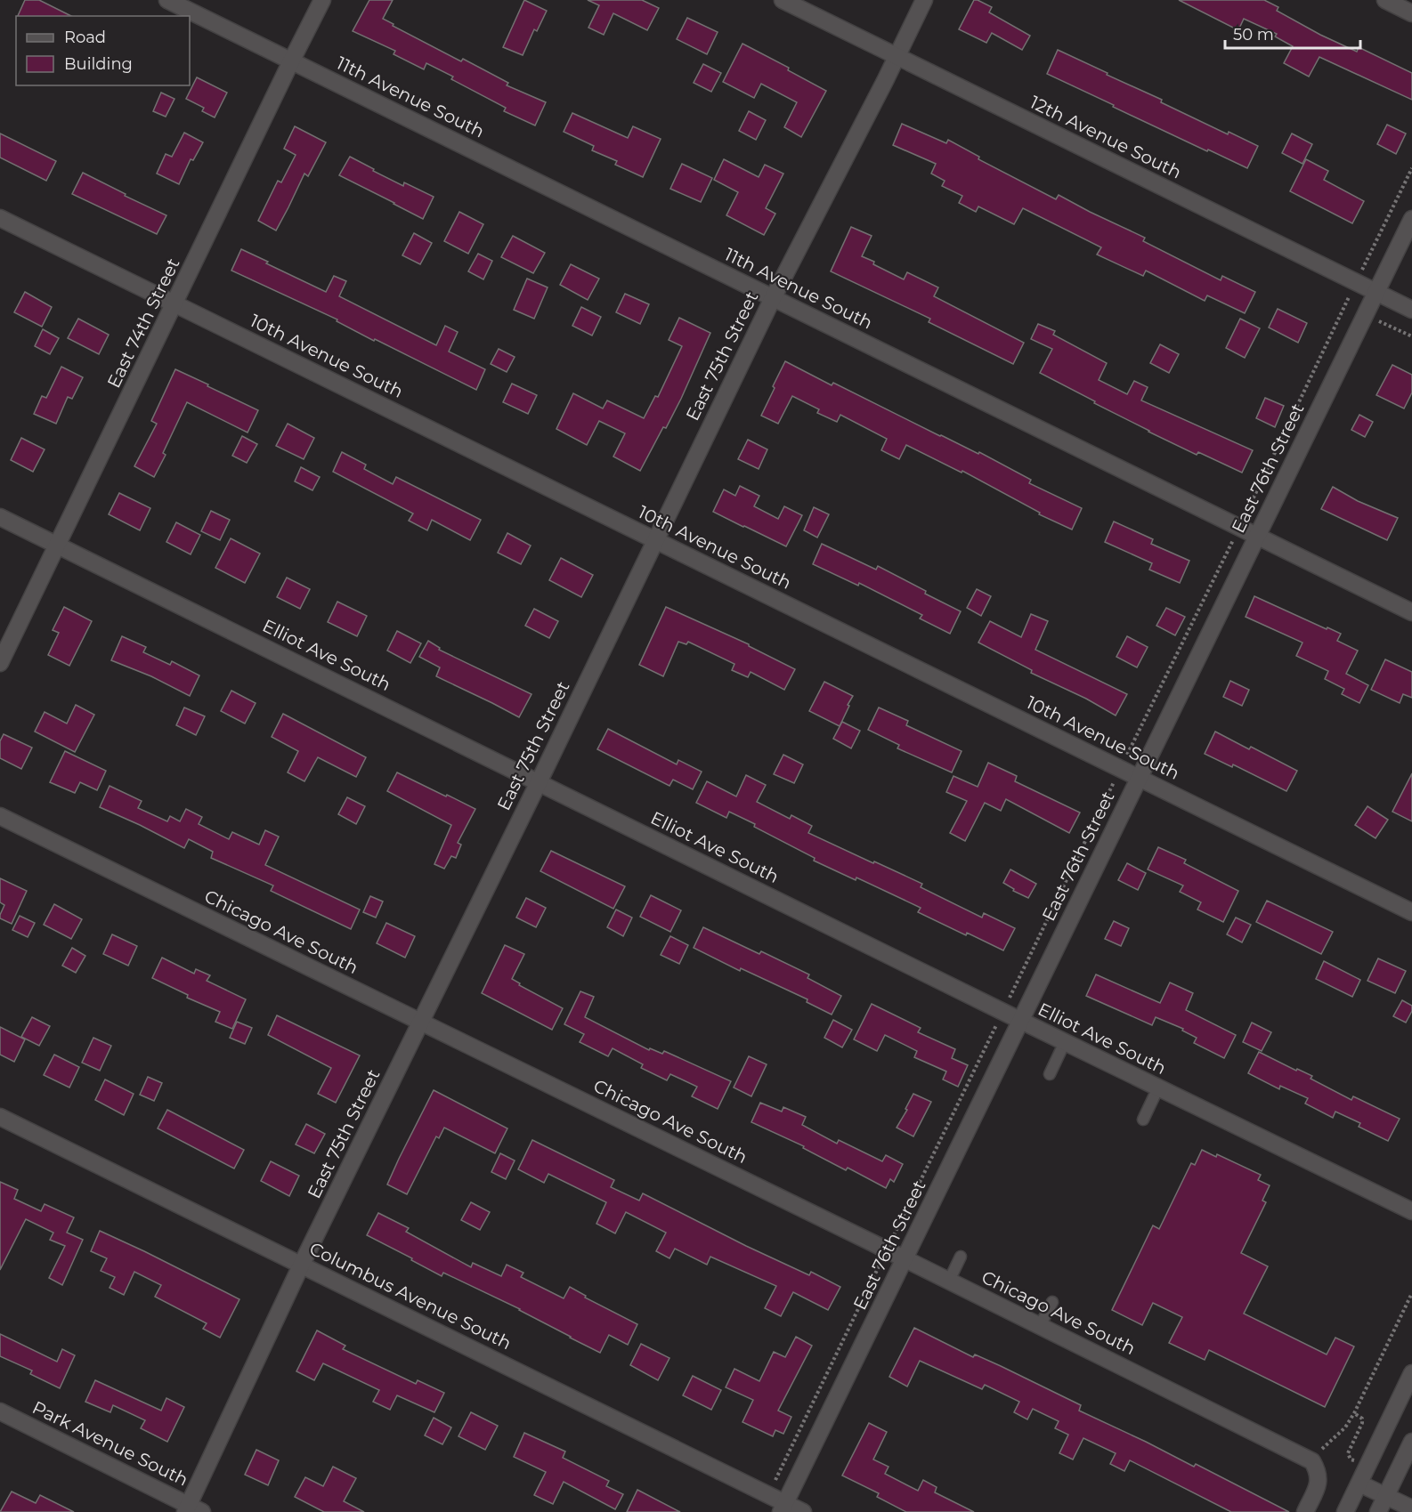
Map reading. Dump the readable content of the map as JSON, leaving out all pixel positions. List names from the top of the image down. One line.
{"streets":{"street":["11th Avenue South","12th Avenue South","East 74th Street","10th Avenue South","East 75th Street","East 76th Street","Elliot Ave South","Chicago Ave South","Columbus Avenue South","Park Avenue South"]},"crossings":[["11th Avenue South","East 74th Street"],["11th Avenue South","East 75th Street"],["11th Avenue South","East 76th Street"],["12th Avenue South","East 75th Street"],["12th Avenue South","East 76th Street"],["East 74th Street","10th Avenue South"],["East 74th Street","Elliot Ave South"],["10th Avenue South","East 75th Street"],["10th Avenue South","East 76th Street"],["East 75th Street","Elliot Ave South"],["East 75th Street","Chicago Ave South"],["East 75th Street","Columbus Avenue South"],["East 75th Street","Park Avenue South"],["East 76th Street","Elliot Ave South"],["East 76th Street","Chicago Ave South"],["East 76th Street","Columbus Avenue South"]],"legend":["Road","Building"],"scale_bar":"50 m"}
